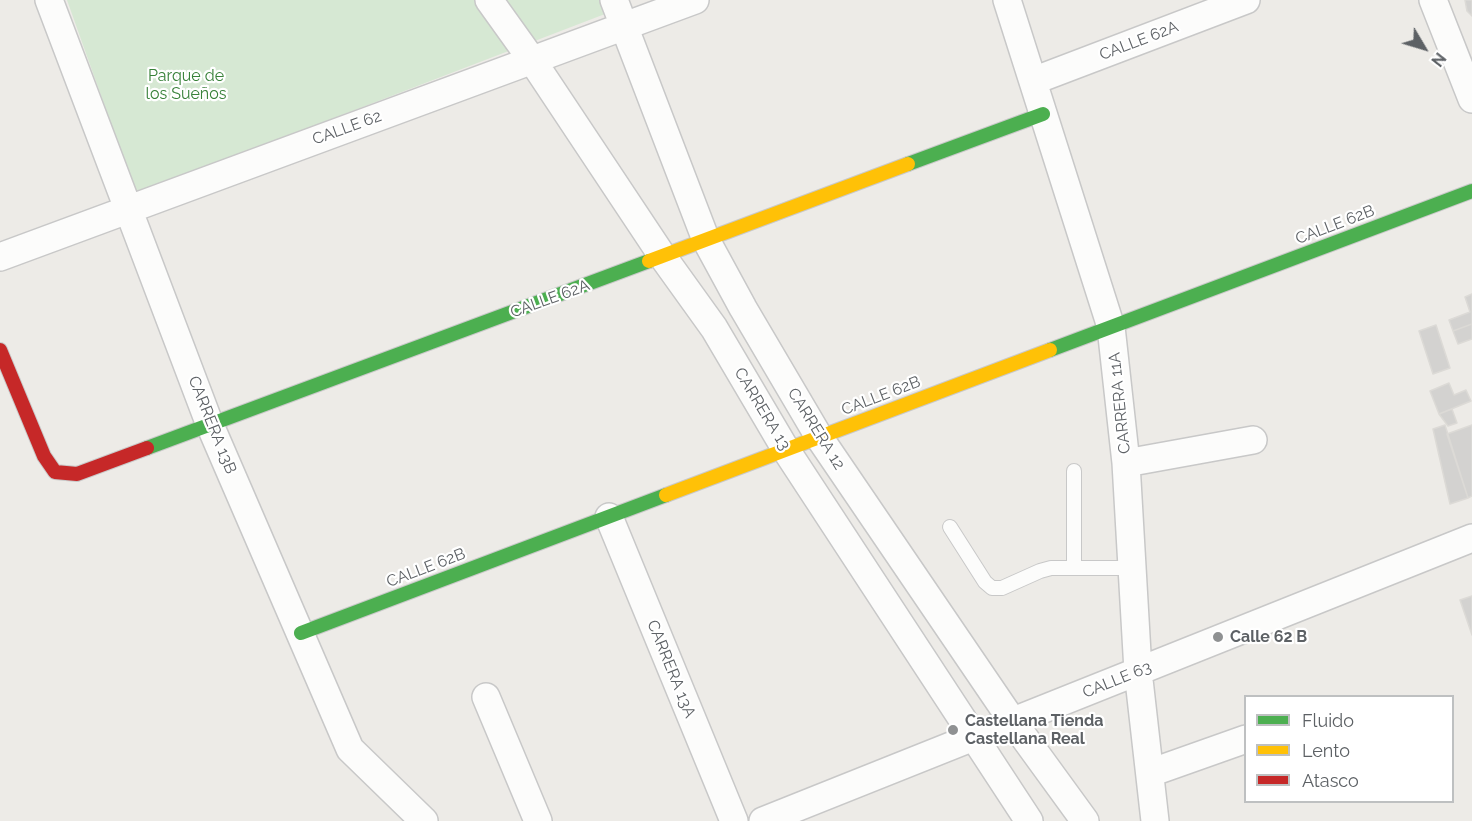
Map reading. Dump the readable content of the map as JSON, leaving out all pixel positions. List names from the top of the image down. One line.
{"streets":{"street":["CALLE 62A","CALLE 62","CALLE 62B","CARRERA 11A","CARRERA 13","CARRERA 13B","CARRERA 12","CARRERA 13A","CALLE 63"]},"crossings":[["CALLE 62A","CARRERA 11A"],["CALLE 62A","CARRERA 13"],["CALLE 62A","CARRERA 13B"],["CALLE 62A","CARRERA 12"],["CALLE 62","CARRERA 13"],["CALLE 62","CARRERA 13B"],["CALLE 62","CARRERA 12"],["CALLE 62B","CARRERA 11A"],["CALLE 62B","CARRERA 13"],["CALLE 62B","CARRERA 13B"],["CALLE 62B","CARRERA 12"],["CALLE 62B","CARRERA 13A"],["CARRERA 11A","CALLE 63"],["CARRERA 13","CALLE 63"],["CARRERA 12","CALLE 63"]],"parks":["Parque de los Sueños"],"places":["Calle 62 B","Castellana Tienda Castellana Real"],"legend":["Fluido","Lento","Atasco"],"north":"bottom right"}
